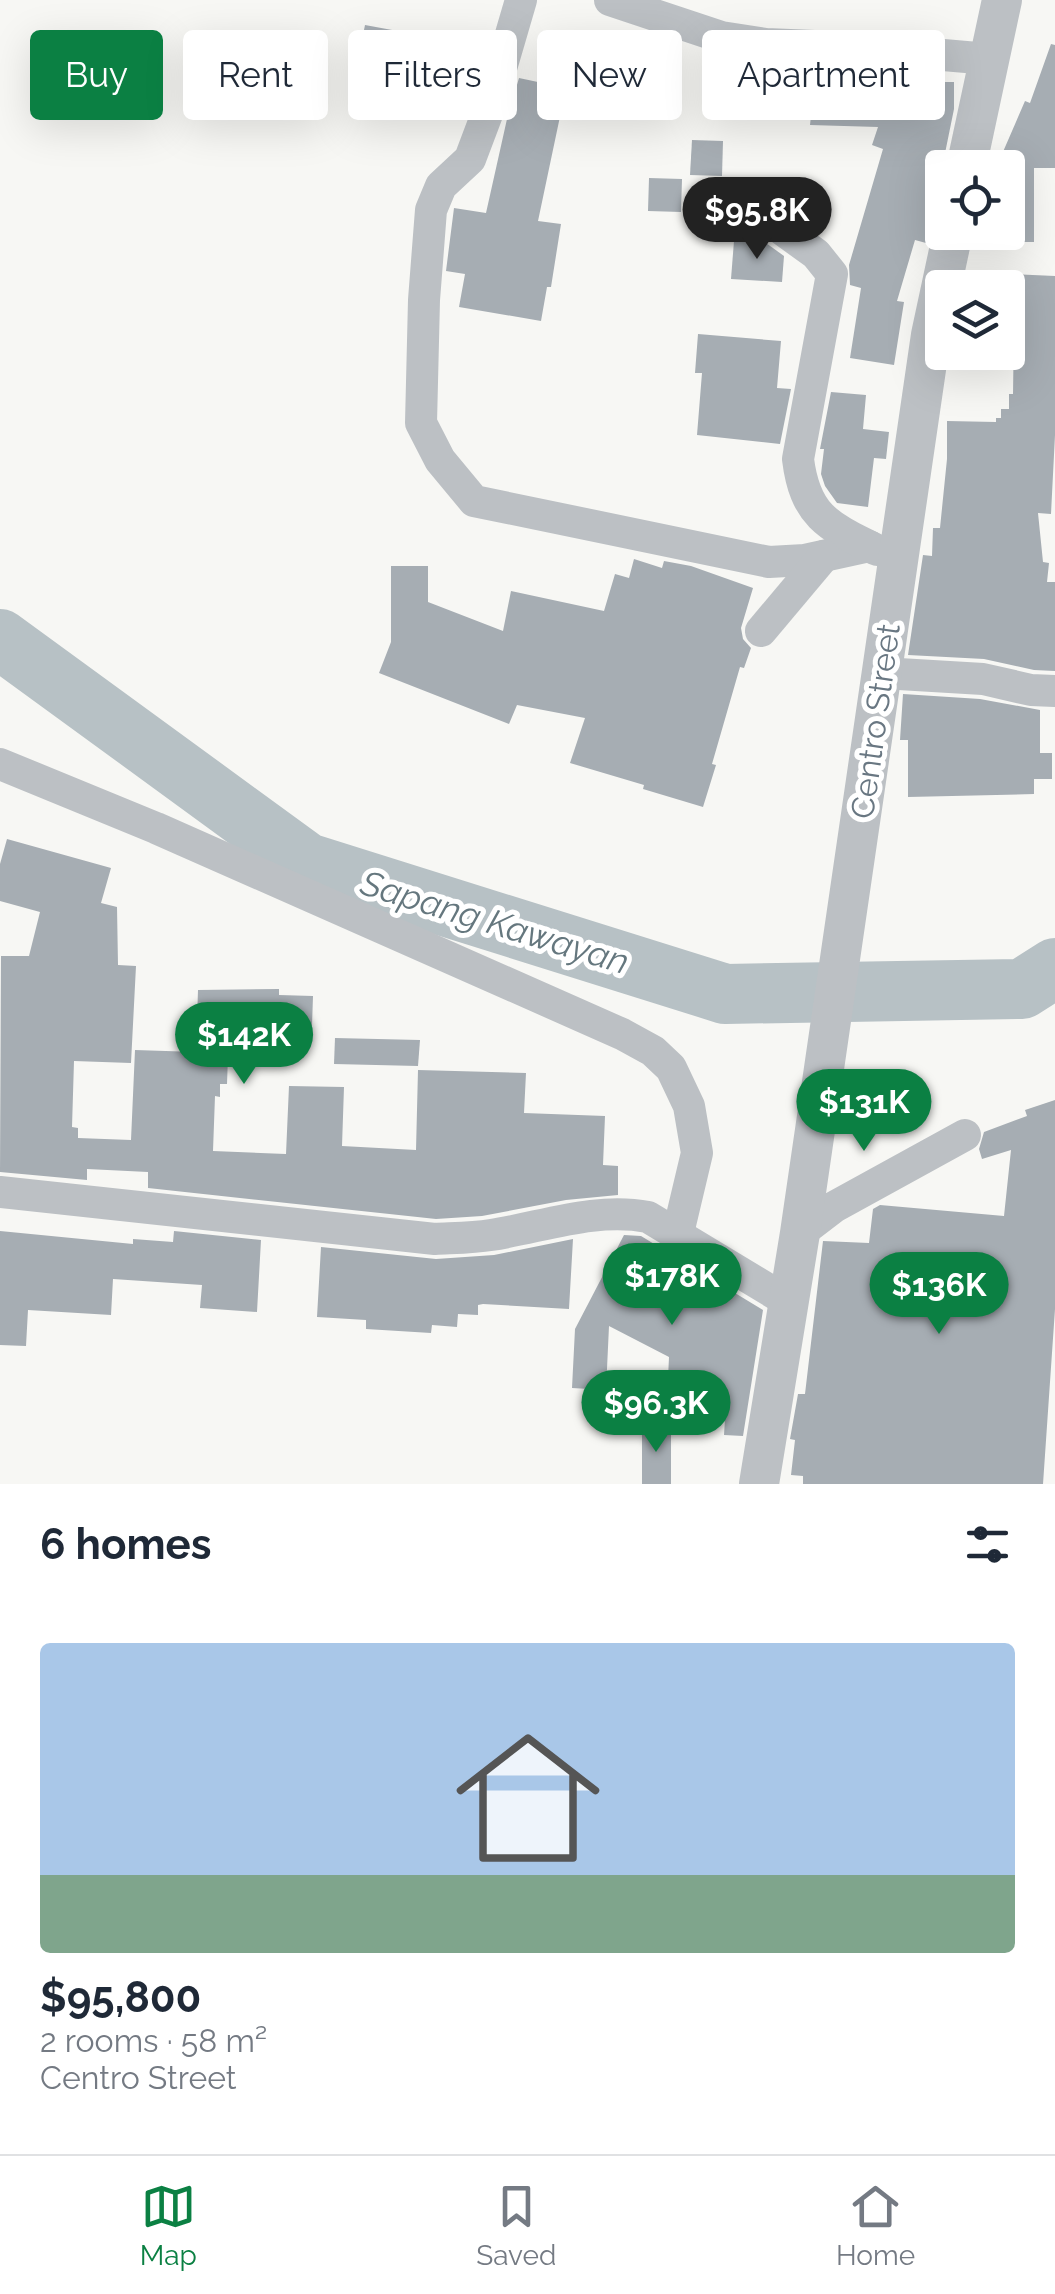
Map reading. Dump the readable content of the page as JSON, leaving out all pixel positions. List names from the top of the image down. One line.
{"streets":{"street":["Centro Street"]},"water":["Sapang Kawayan"],"page":{"chip":["Buy","Rent","Filters","New","Apartment"],"price":["$95.8K","$142K","$131K","$178K","$136K","$96.3K"],"heading":"6 homes","list":[{"name":"$95,800","note":"2 rooms · 58 m² · Centro Street"}],"tabs":["Map","Saved","Home"]}}
